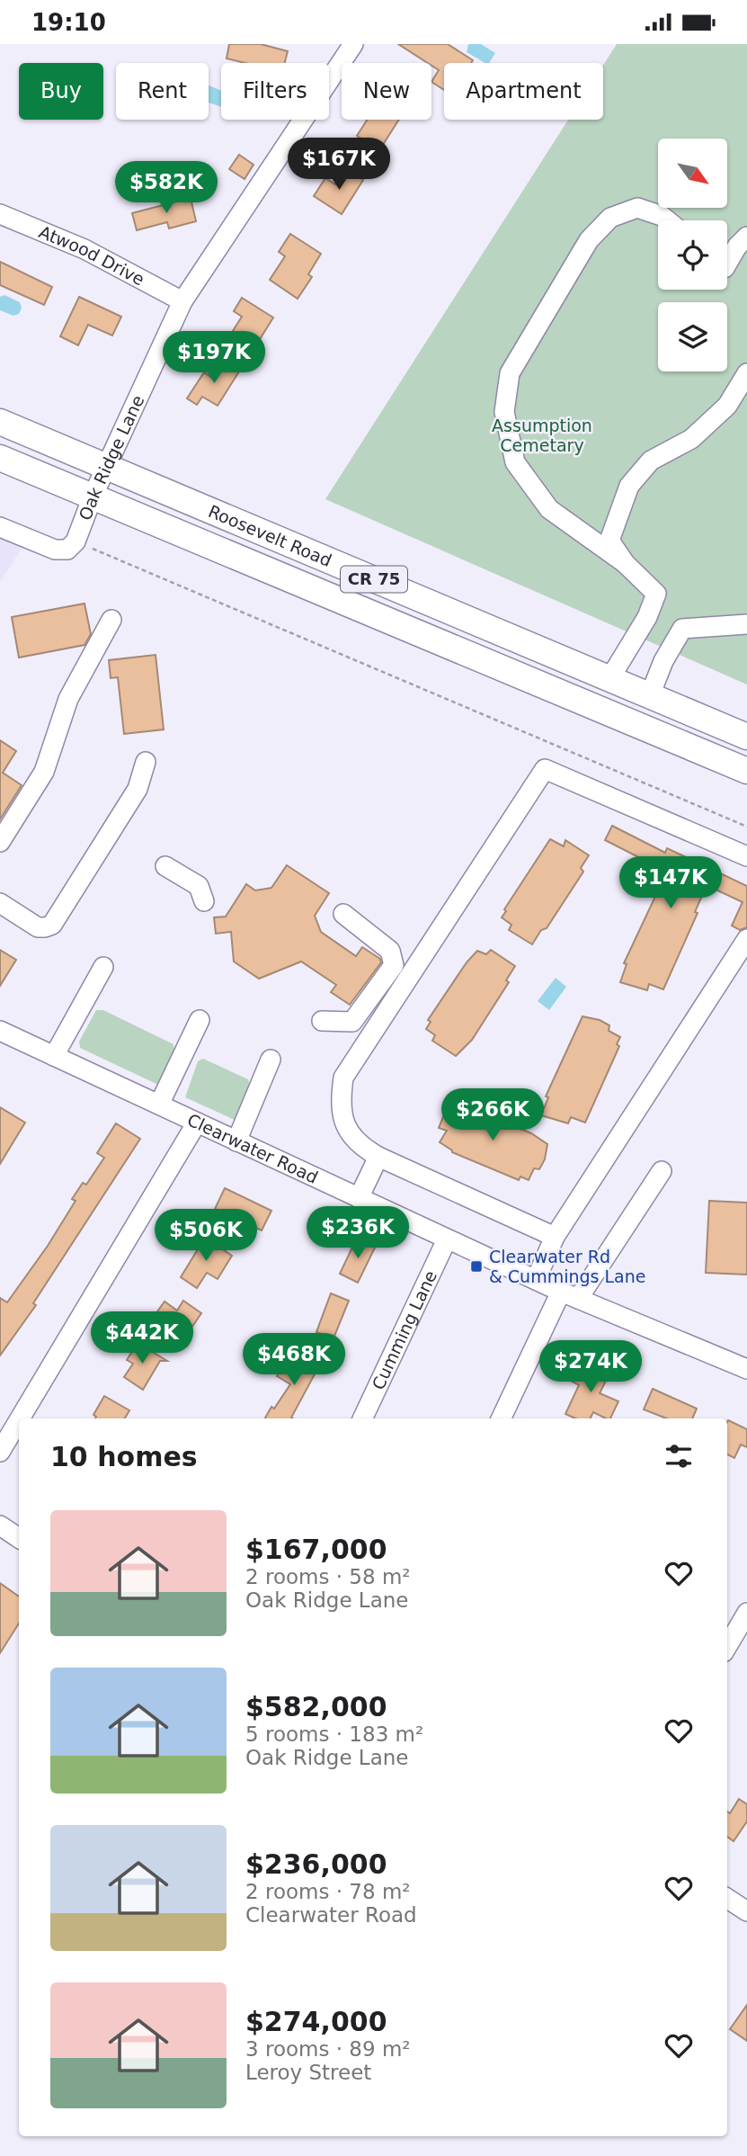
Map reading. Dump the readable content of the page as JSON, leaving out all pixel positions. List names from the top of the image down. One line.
{"streets":{"main road":["Roosevelt Road","CR 75"],"street":["Atwood Drive","Oak Ridge Lane","Clearwater Road","Cumming Lane"]},"crossings":[["Atwood Drive","Oak Ridge Lane"],["Oak Ridge Lane","Roosevelt Road"],["Clearwater Road","Cumming Lane"]],"parks":["Assumption Cemetary"],"places":{"transit":["Clearwater Rd & Cummings Lane"]},"north":"bottom right","page":{"status":"19:10","chip":["Buy","Rent","Filters","New","Apartment"],"price":["$167K","$582K","$197K","$147K","$266K","$236K","$506K","$442K","$468K","$274K"],"heading":"10 homes","list":[{"name":"$167,000","note":"2 rooms · 58 m² · Oak Ridge Lane"},{"name":"$582,000","note":"5 rooms · 183 m² · Oak Ridge Lane"},{"name":"$236,000","note":"2 rooms · 78 m² · Clearwater Road"},{"name":"$274,000","note":"3 rooms · 89 m² · Leroy Street"}]}}
